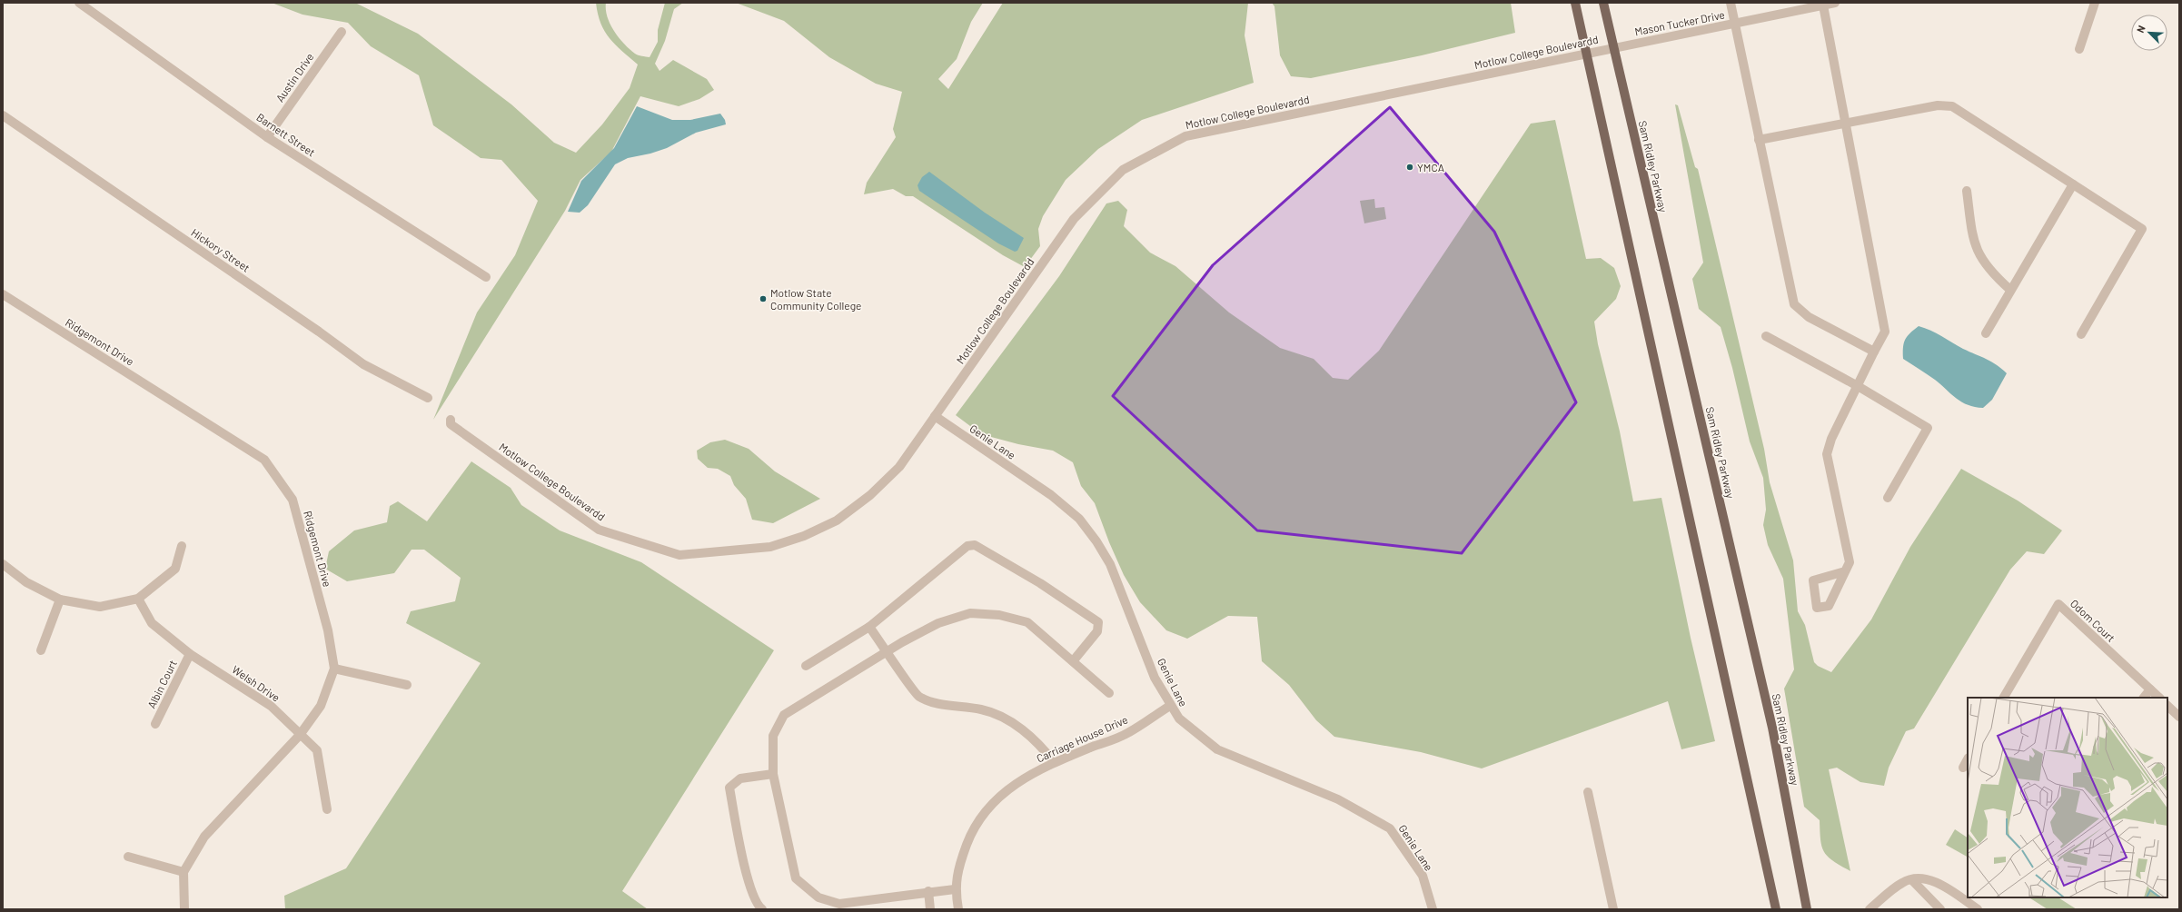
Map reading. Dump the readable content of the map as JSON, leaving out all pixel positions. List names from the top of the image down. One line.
{"streets":{"main road":["Sam Ridley Parkway"],"street":["Mason Tucker Drive","Motlow College Boulevardd","Austin Drive","Barnett Street","Hickory Street","Ridgemont Drive","Genie Lane","Odom Court","Welsh Drive","Albin Court","Carriage House Drive"]},"crossings":[["Mason Tucker Drive","Motlow College Boulevardd"],["Mason Tucker Drive","Sam Ridley Parkway"],["Motlow College Boulevardd","Sam Ridley Parkway"],["Motlow College Boulevardd","Genie Lane"],["Austin Drive","Barnett Street"],["Ridgemont Drive","Welsh Drive"],["Genie Lane","Carriage House Drive"],["Welsh Drive","Albin Court"]],"places":["YMCA","Motlow State Community College"],"north":"top left"}
